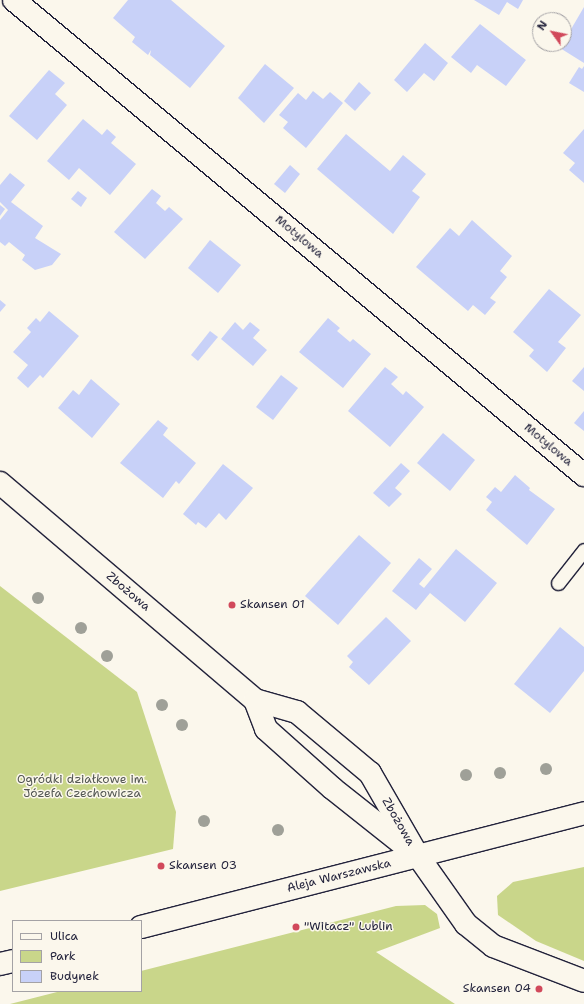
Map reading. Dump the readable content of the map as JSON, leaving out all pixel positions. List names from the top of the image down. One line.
{"streets":{"street":["Motylowa","Zbożowa","Aleja Warszawska"]},"crossings":[["Zbożowa","Aleja Warszawska"]],"parks":["Ogródki działkowe im. Józefa Czechowicza"],"places":["Skansen 01","Skansen 03","\"Witacz\" Lublin","Skansen 04"],"legend":["Ulica","Park","Budynek"],"north":"top left"}
